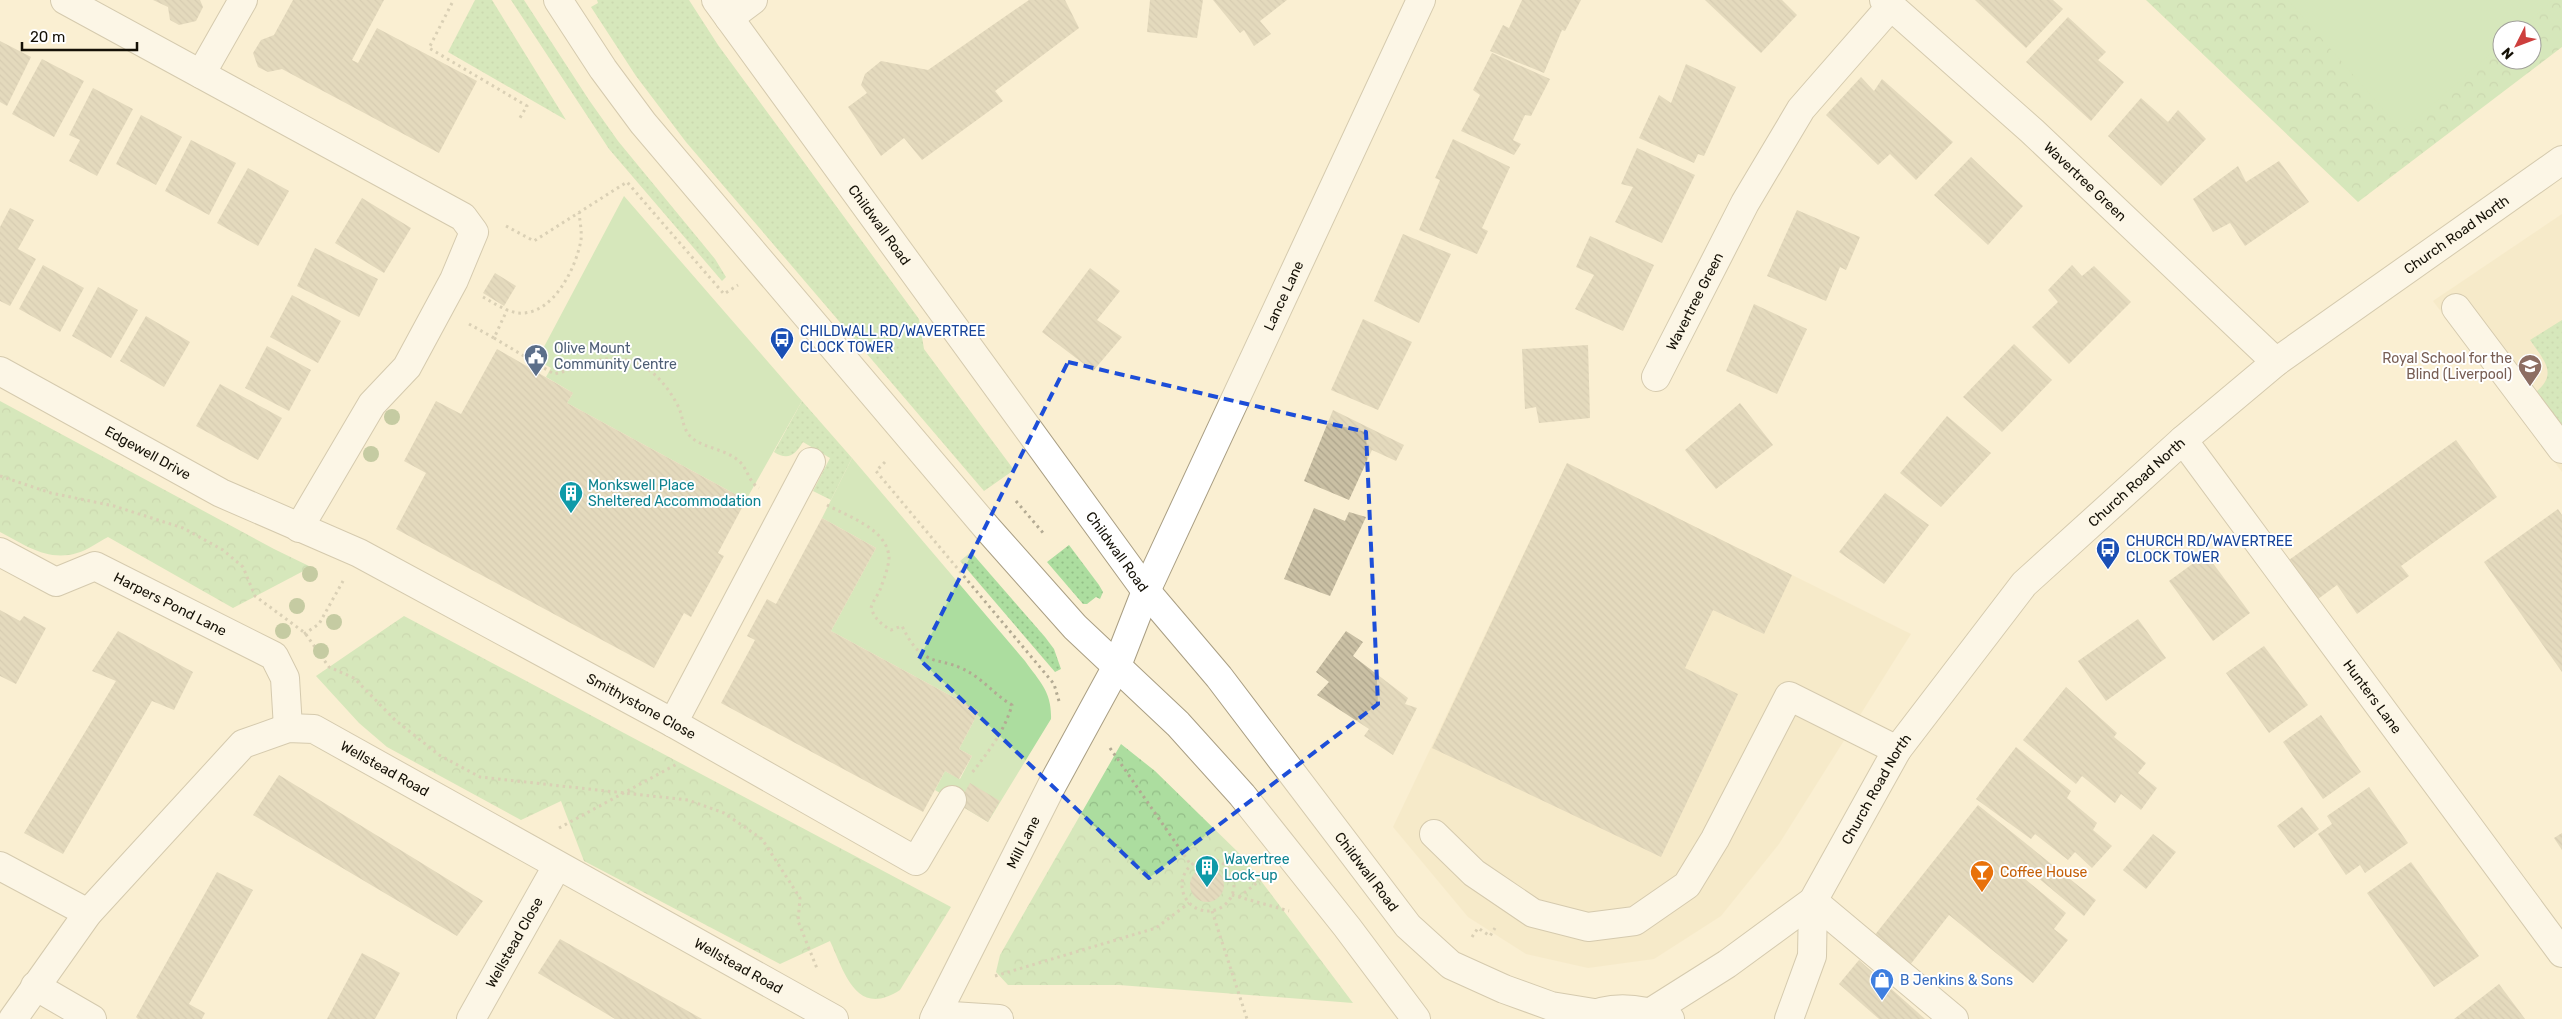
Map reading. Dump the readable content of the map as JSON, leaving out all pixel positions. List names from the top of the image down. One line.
{"streets":{"street":["Wavertree Green","Childwall Road","Church Road North","Lance Lane","Edgewell Drive","Harpers Pond Lane","Hunters Lane","Smithystone Close","Wellstead Road","Mill Lane","Wellstead Close"]},"crossings":[["Wavertree Green","Church Road North"],["Childwall Road","Church Road North"],["Childwall Road","Lance Lane"],["Church Road North","Hunters Lane"],["Lance Lane","Mill Lane"],["Edgewell Drive","Smithystone Close"],["Wellstead Road","Wellstead Close"]],"places":{"bus stop":["CHILDWALL RD/WAVERTREE CLOCK TOWER","CHURCH RD/WAVERTREE CLOCK TOWER"],"public building":["Olive Mount Community Centre"],"school or university":["Royal School for the Blind (Liverpool)"],"building":["Monkswell Place Sheltered Accommodation","Wavertree Lock-up"],"bar":["Coffee House"],"shop":["B Jenkins & Sons"]},"scale_bar":"20 m","north":"bottom left"}
